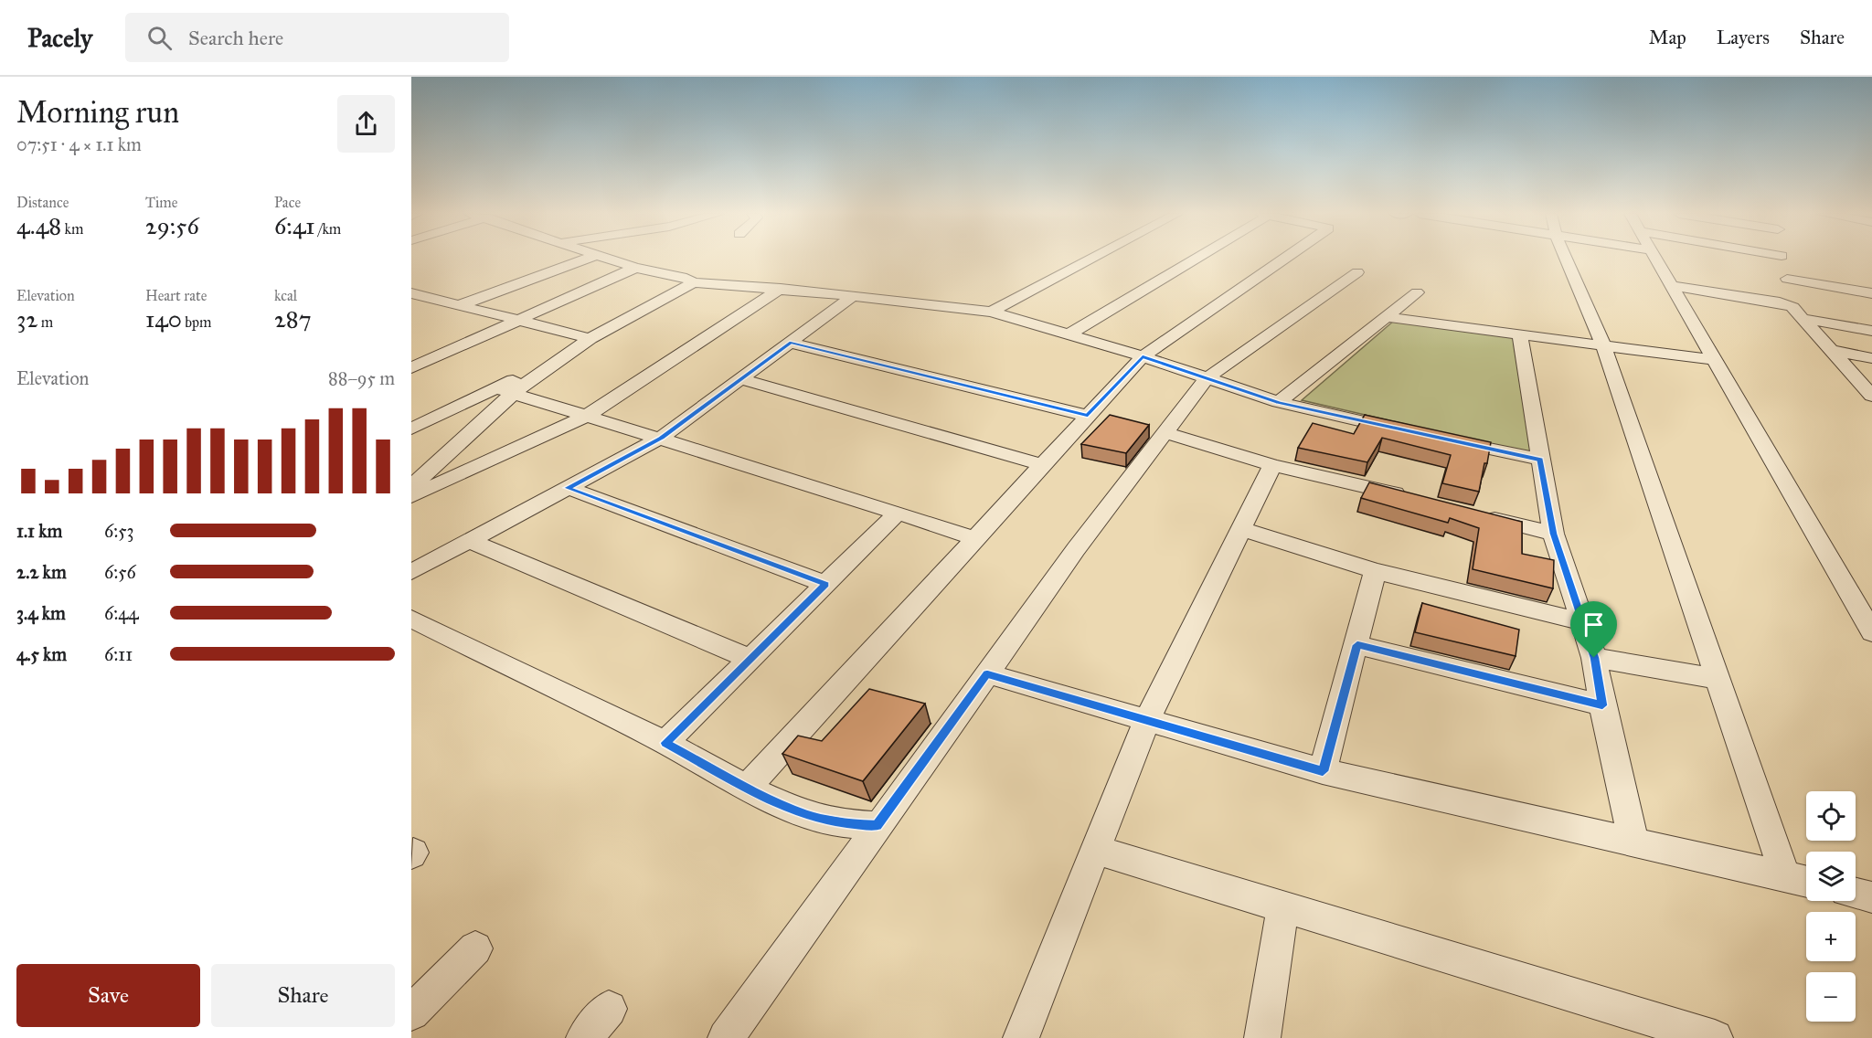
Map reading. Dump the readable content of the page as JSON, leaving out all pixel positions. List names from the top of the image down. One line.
{"page":{"header":"Pacely","search":"Search here","nav":["Map","Layers","Share"],"heading":["Morning run","07:51 · 4 × 1.1 km"],"stats":[["Distance","4.48 km"],["Time","29:56"],["Pace","6:41 /km"],["Elevation","32 m"],["Heart rate","140 bpm"],["kcal","287"]],"chart":["Elevation","88–95 m"],"list":[{"name":"1.1 km","note":"6:53"},{"name":"2.2 km","note":"6:56"},{"name":"3.4 km","note":"6:44"},{"name":"4.5 km","note":"6:11"}],"map_buttons":["+","−"],"buttons":["Save","Share"]}}
